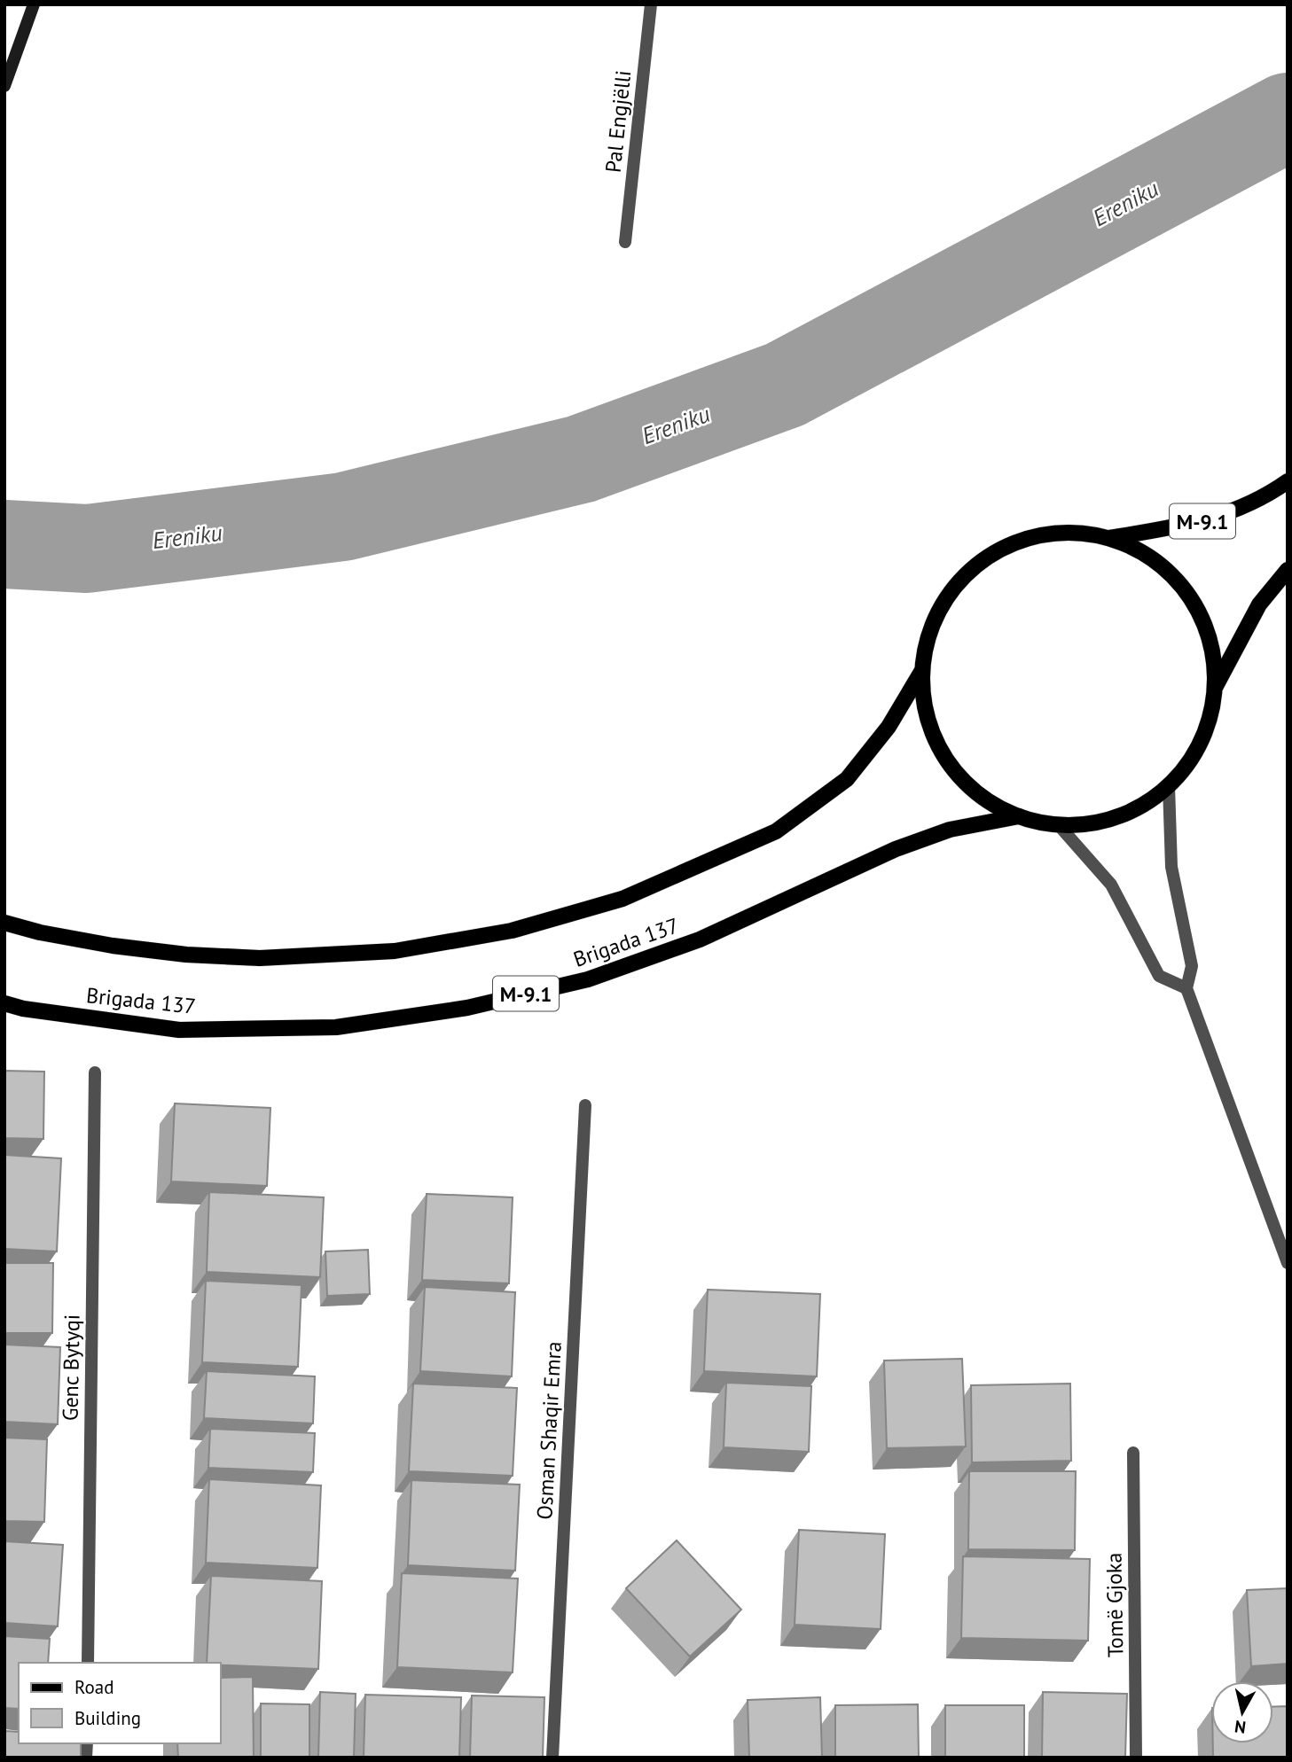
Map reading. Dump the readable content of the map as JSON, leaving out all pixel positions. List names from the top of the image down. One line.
{"streets":{"main road":["M-9.1","Brigada 137"],"street":["Pal Engjëlli","Genc Bytyqi","Osman Shaqir Emra","Tomë Gjoka"]},"water":["Ereniku"],"legend":["Road","Building"],"north":"bottom"}
